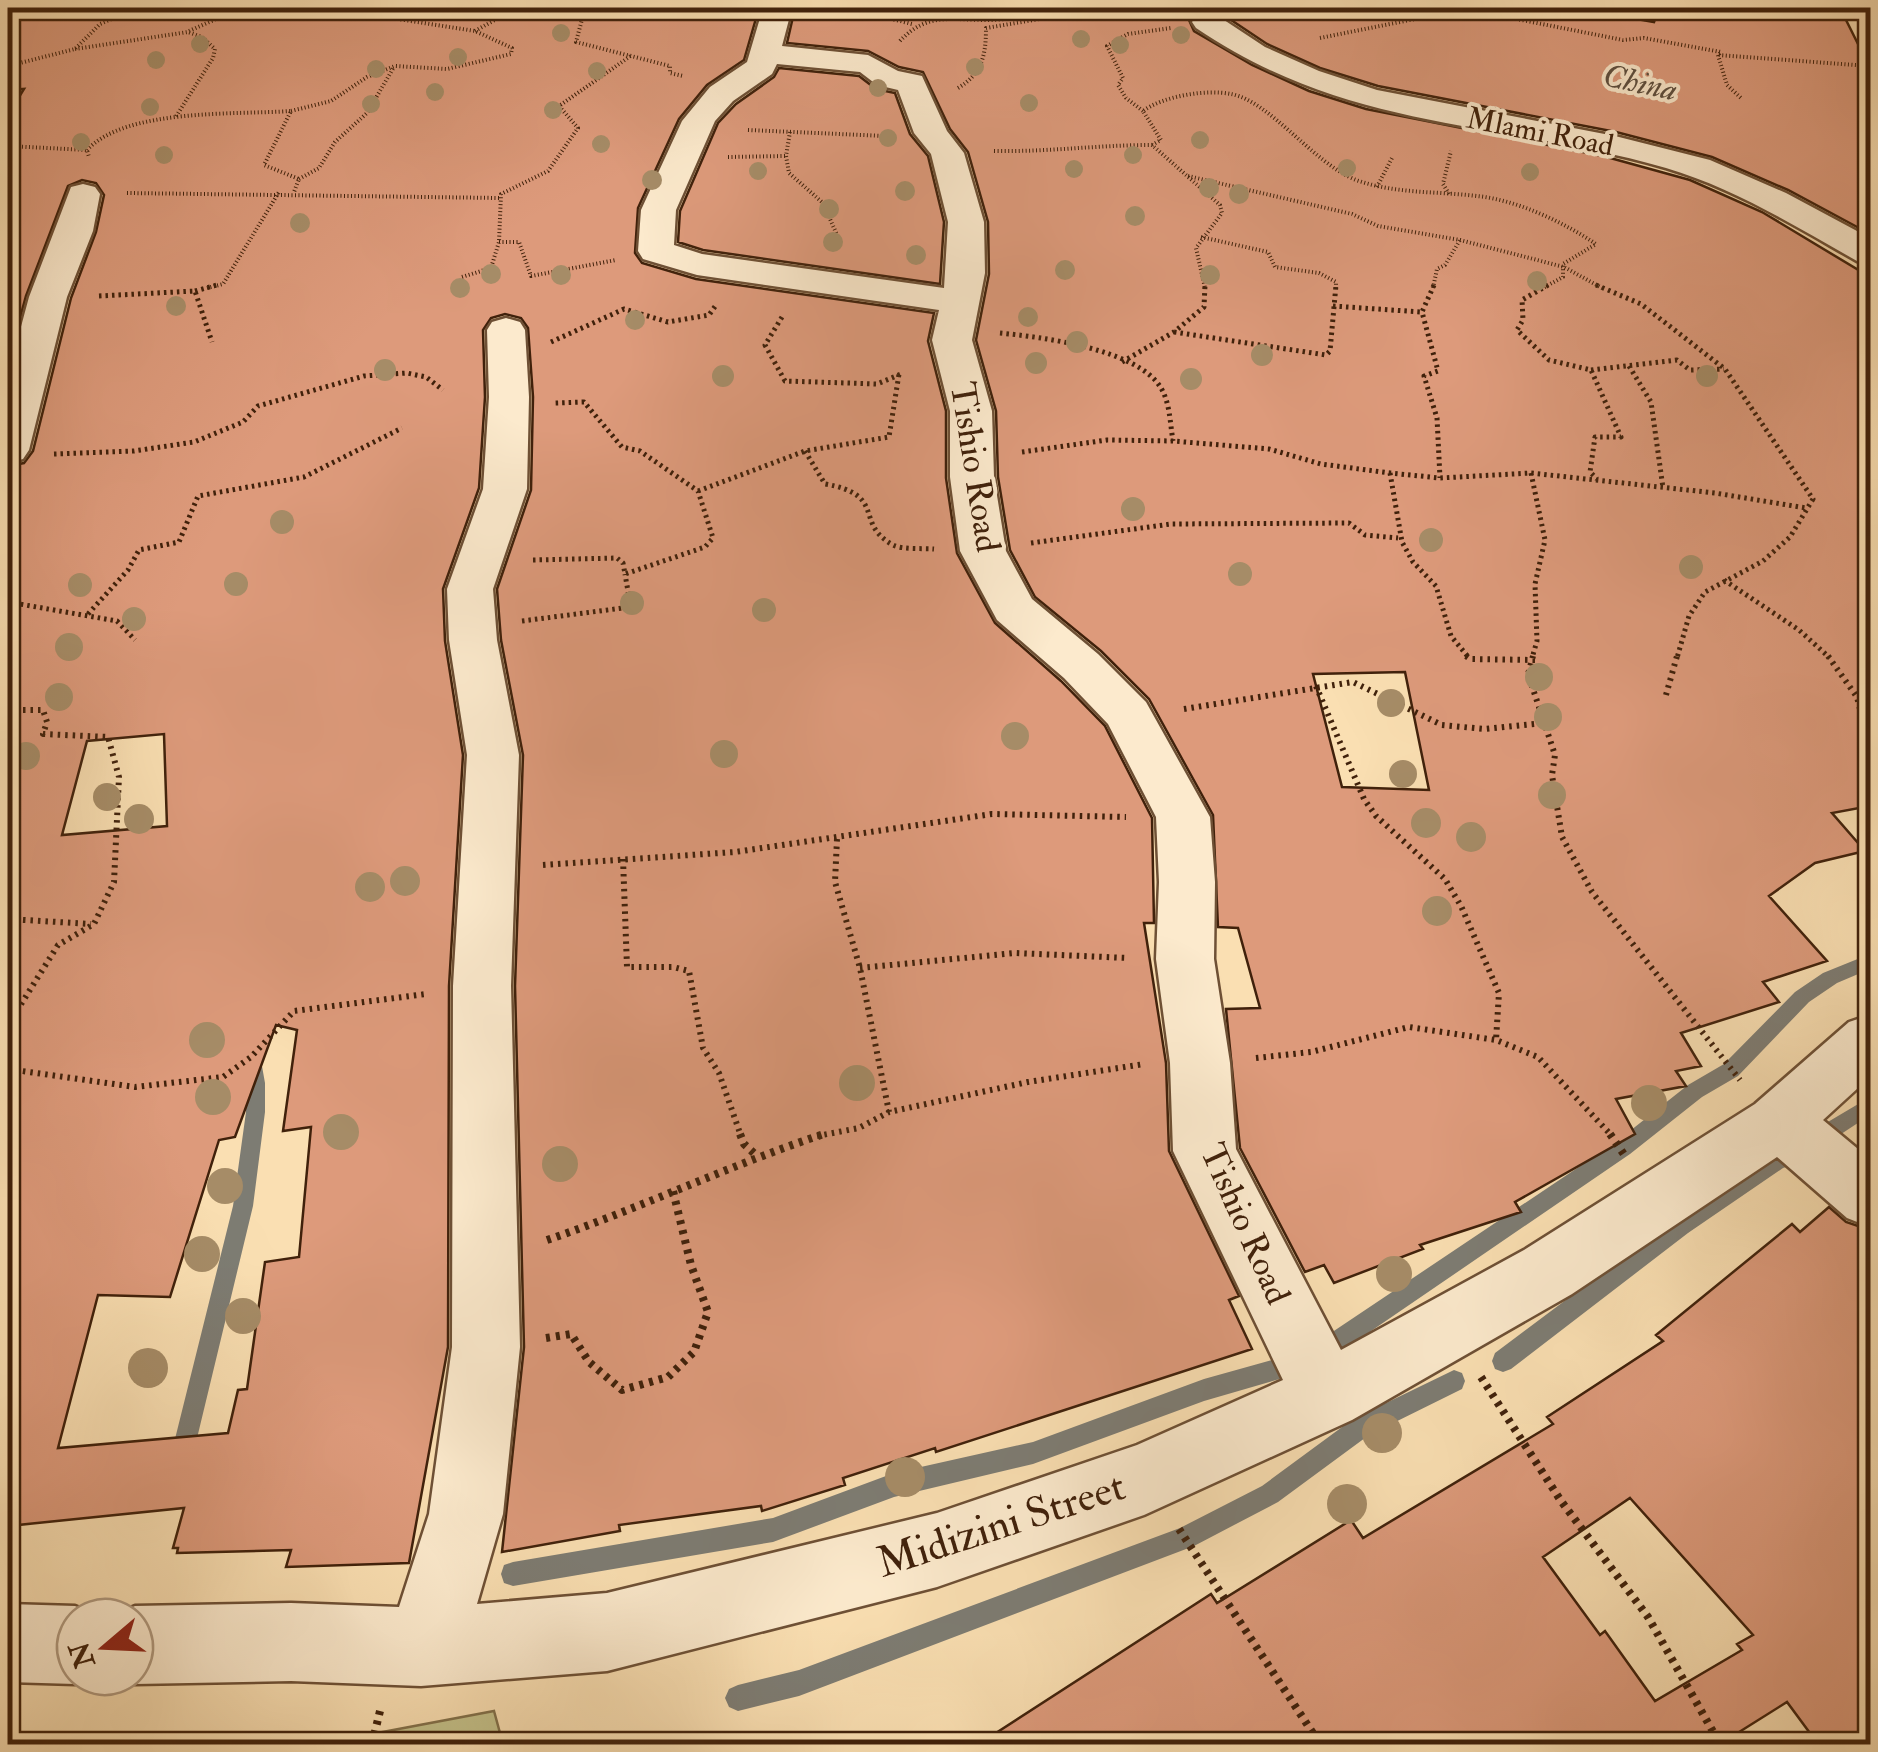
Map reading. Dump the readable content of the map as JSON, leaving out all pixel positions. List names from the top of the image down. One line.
{"streets":{"street":["Mlami Road","Tishio Road","Midizini Street"]},"crossings":[["Tishio Road","Midizini Street"]],"water":["China"],"north":"left"}
